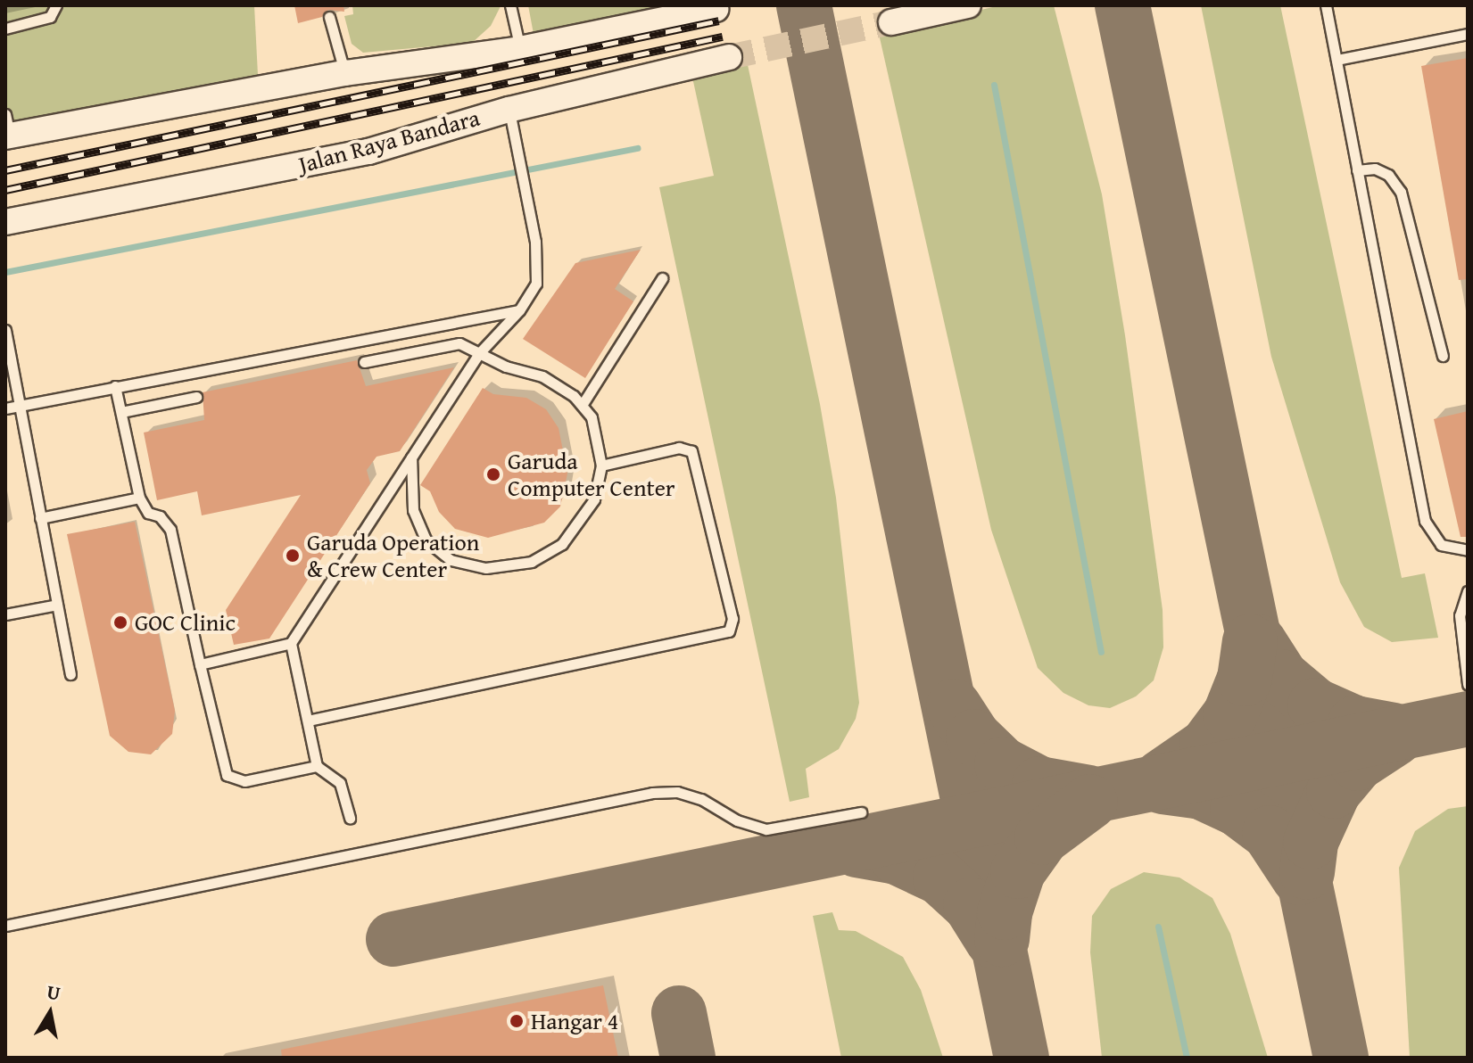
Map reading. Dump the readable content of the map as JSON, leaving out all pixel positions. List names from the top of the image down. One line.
{"streets":{"street":["Jalan Raya Bandara"]},"places":["Garuda Computer Center","Garuda Operation & Crew Center","GOC Clinic","Hangar 4"],"north":"top"}
